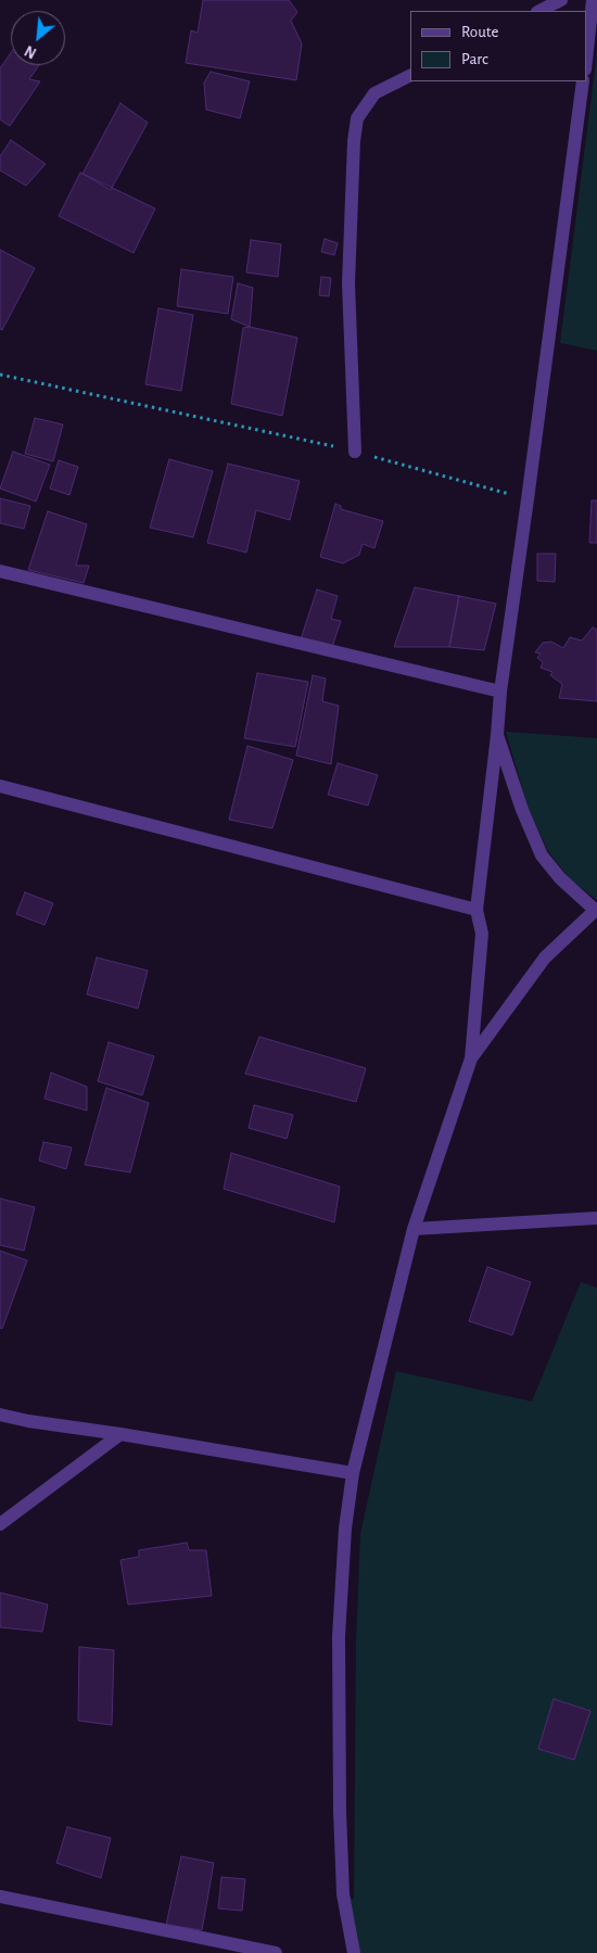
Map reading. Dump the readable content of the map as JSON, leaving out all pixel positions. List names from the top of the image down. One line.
{"legend":["Route","Parc"],"north":"bottom left"}
